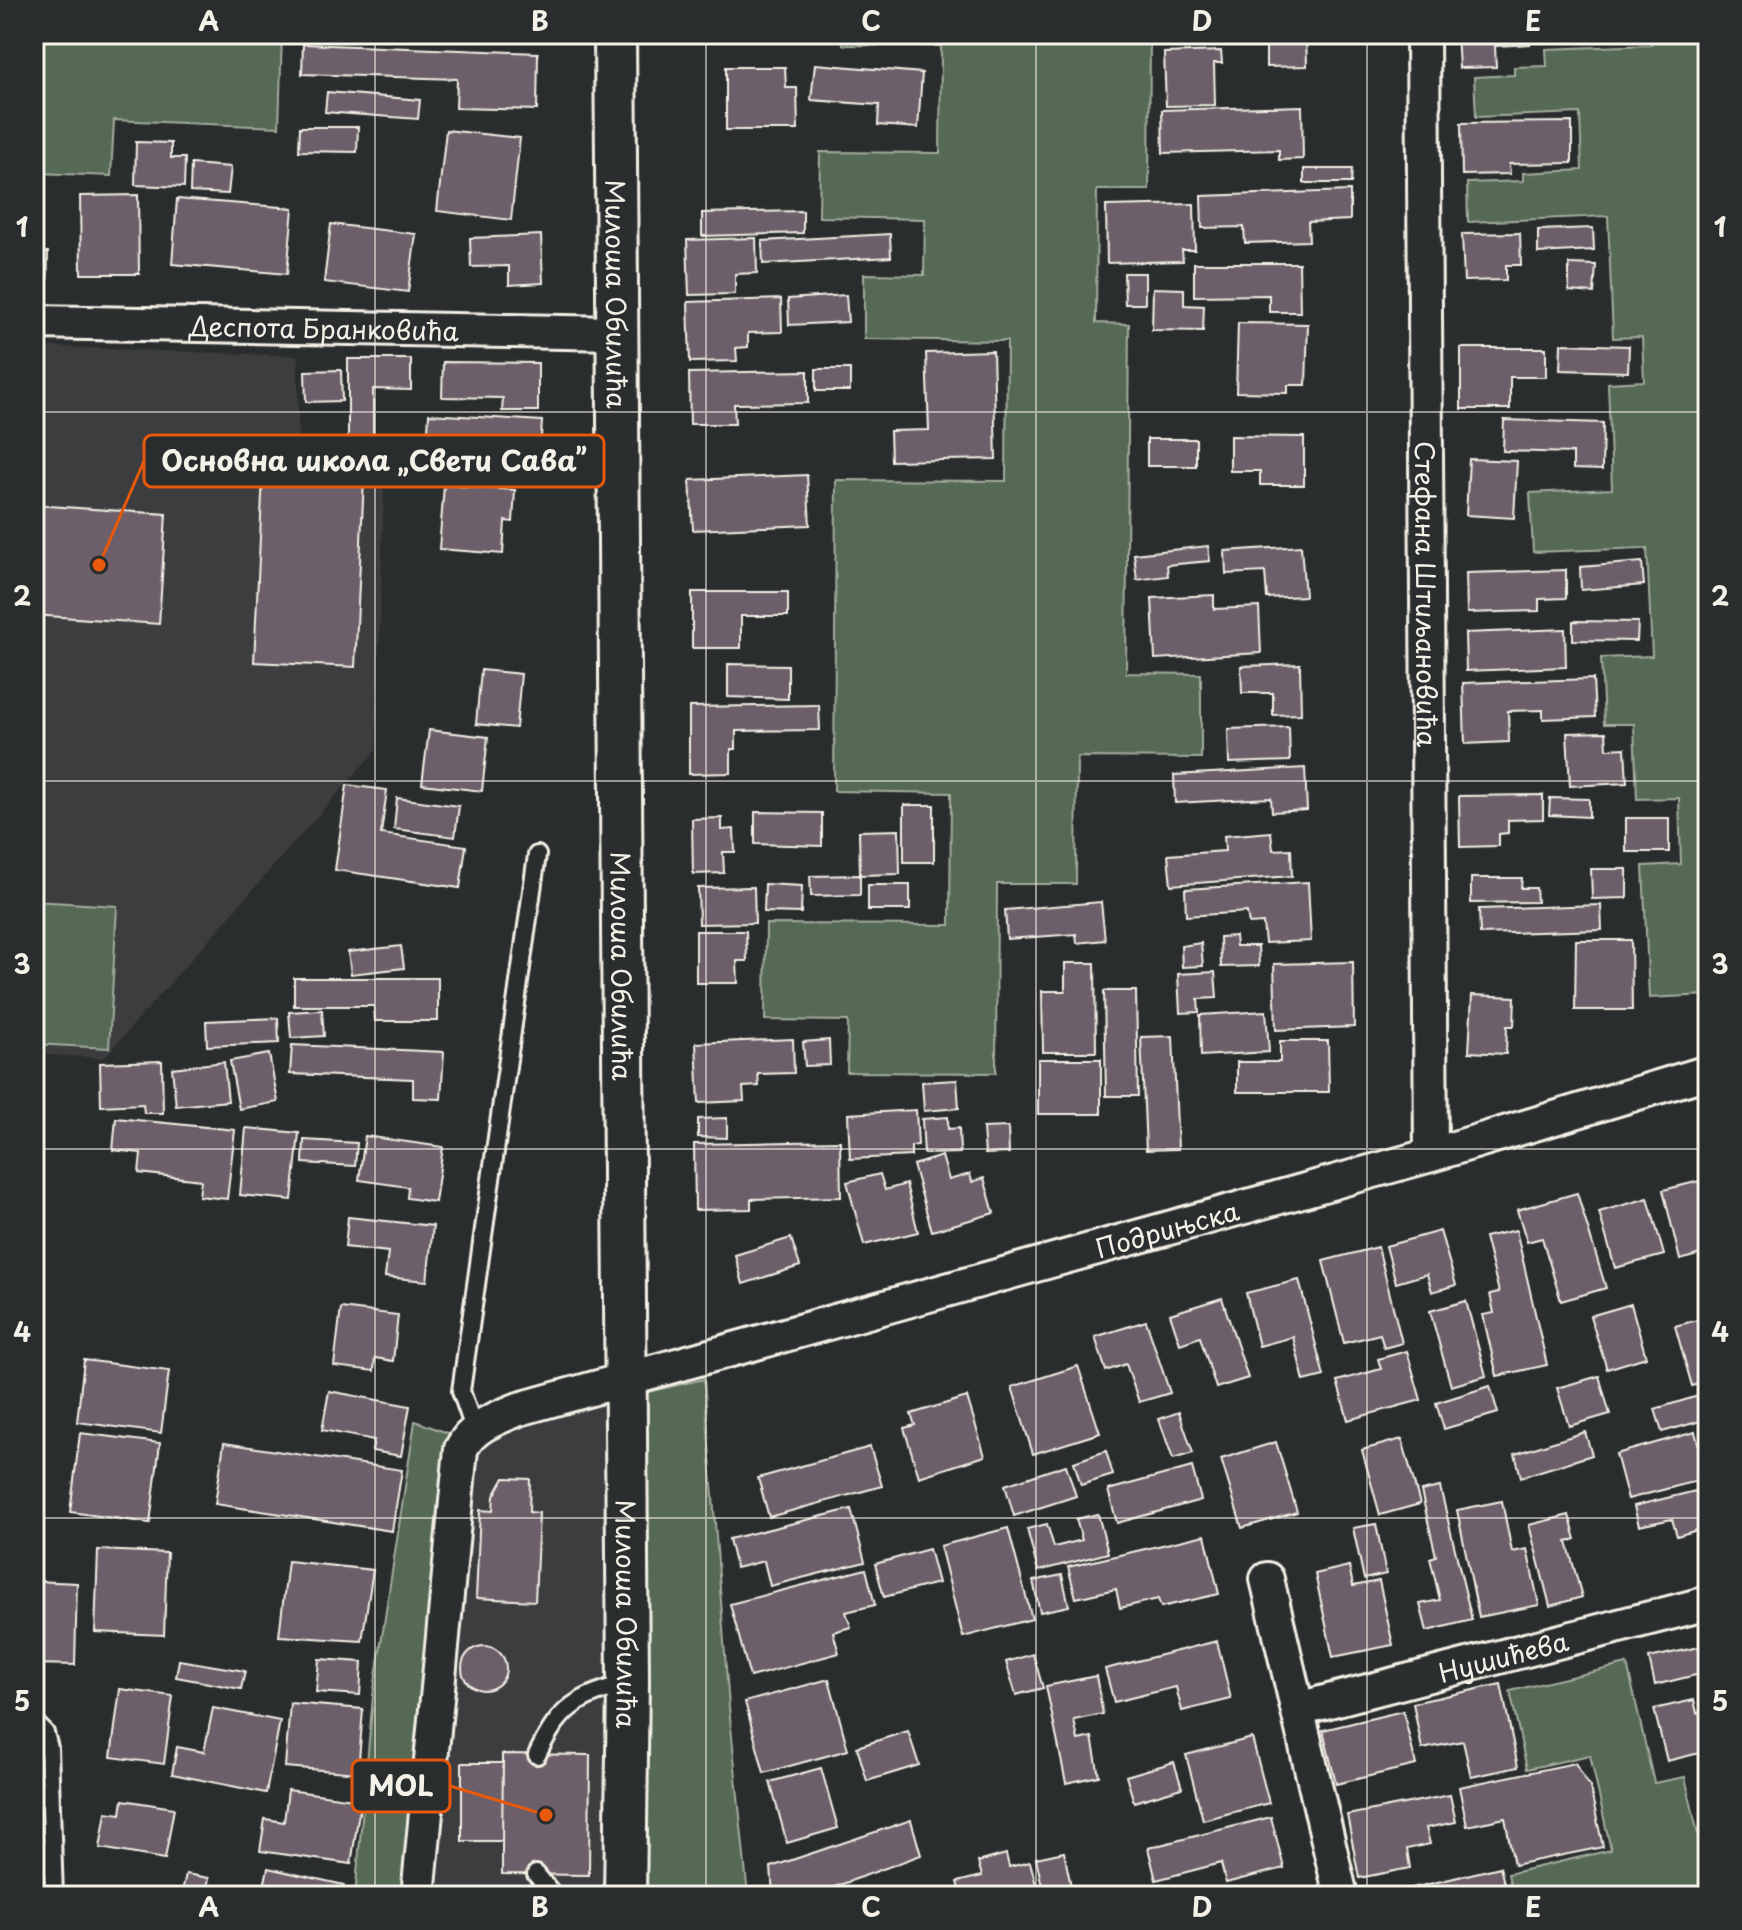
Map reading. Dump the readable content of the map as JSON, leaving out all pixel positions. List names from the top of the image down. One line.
{"streets":{"street":["Милоша Обилића","Деспота Бранковића","Стефана Штиљановића","Подрињска","Нушићева"]},"crossings":[["Милоша Обилића","Деспота Бранковића"],["Милоша Обилића","Подрињска"],["Стефана Штиљановића","Подрињска"]],"places":["Основна школа „Свети Сава”","MOL"],"grid":{"columns":["A","B","C","D","E"],"rows":["1","2","3","4","5"]}}
